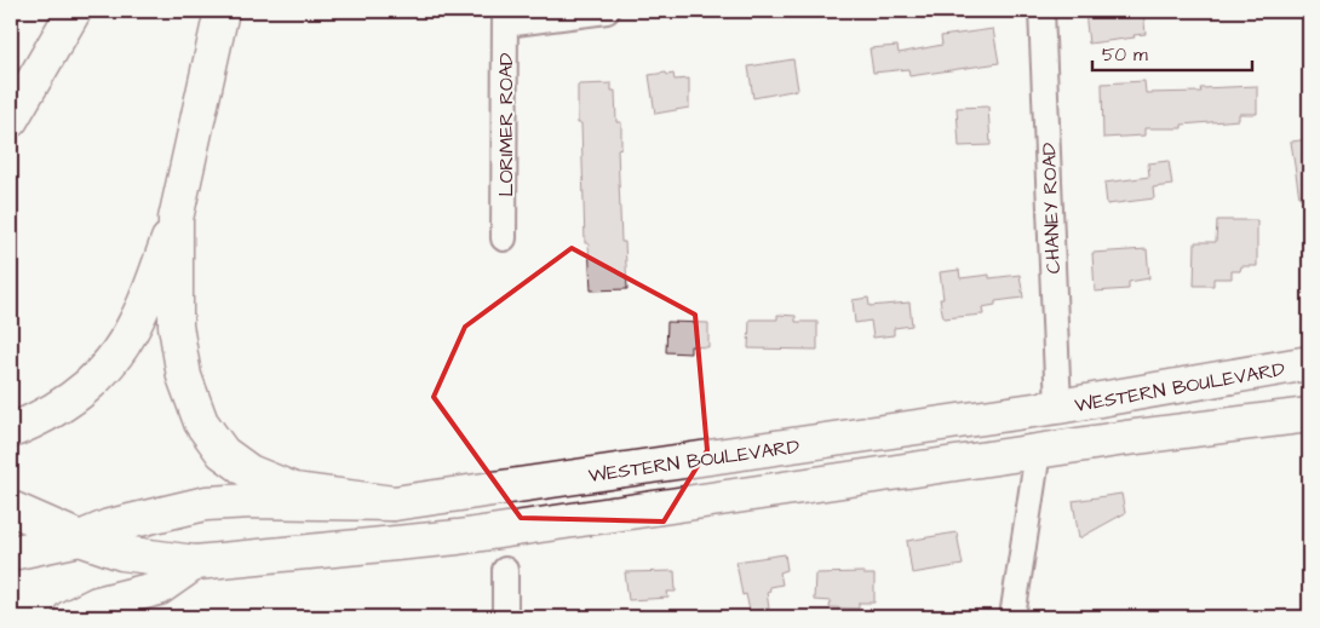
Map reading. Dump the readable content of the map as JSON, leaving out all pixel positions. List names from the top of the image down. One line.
{"streets":{"main road":["WESTERN BOULEVARD"],"street":["LORIMER ROAD","CHANEY ROAD"]},"crossings":[["CHANEY ROAD","WESTERN BOULEVARD"]],"scale_bar":"50 m"}
